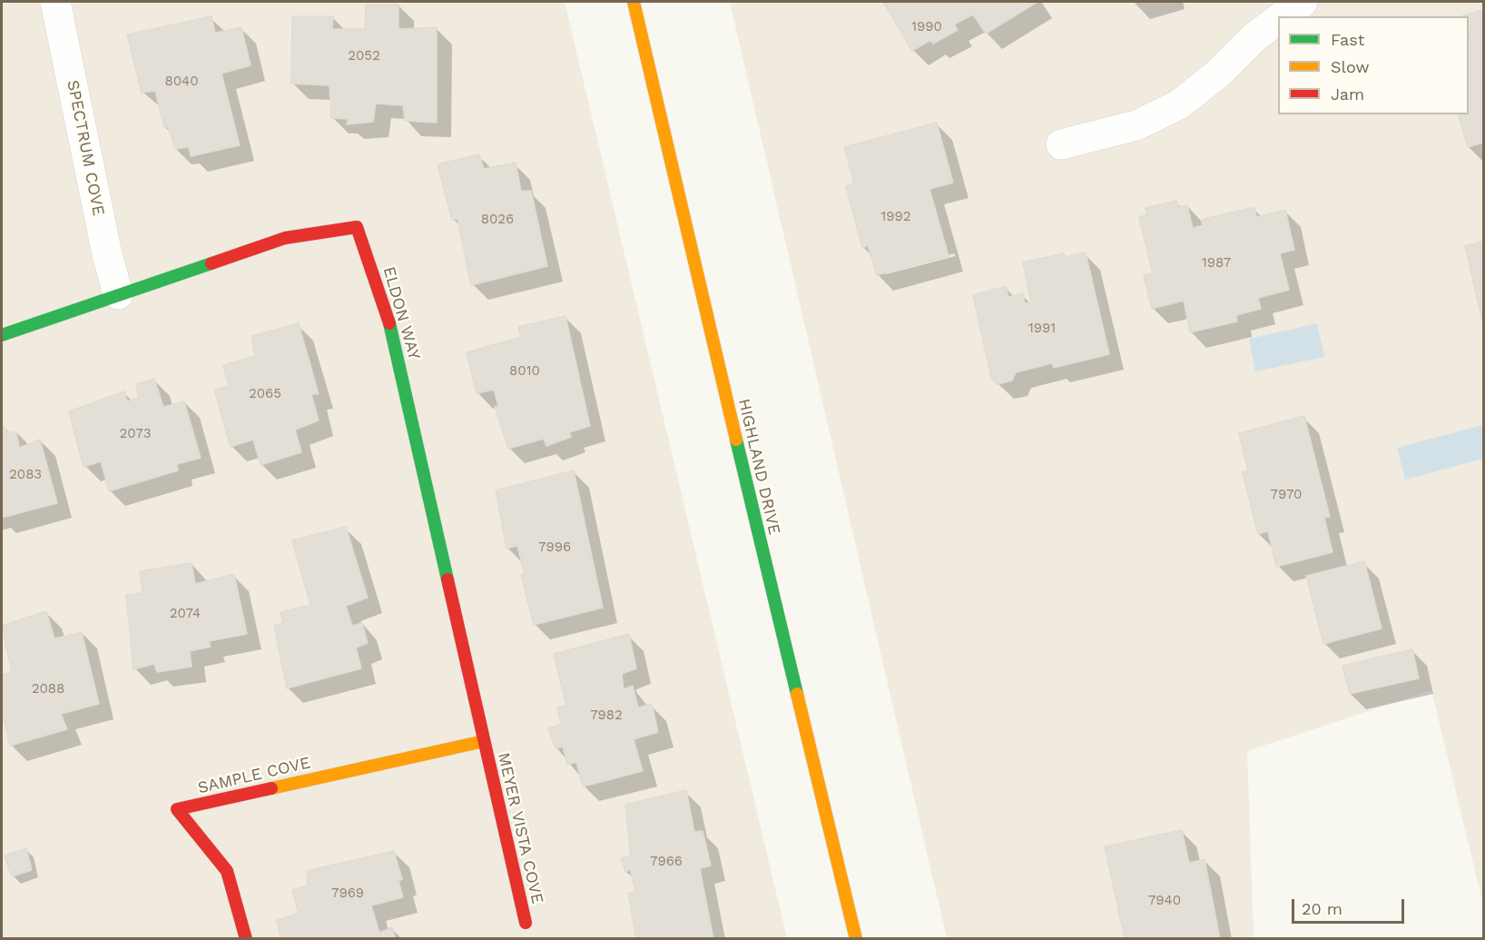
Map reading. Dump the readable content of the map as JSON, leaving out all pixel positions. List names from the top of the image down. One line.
{"streets":{"street":["SPECTRUM COVE","ELDON WAY","HIGHLAND DRIVE","SAMPLE COVE","MEYER VISTA COVE"]},"crossings":[["SPECTRUM COVE","ELDON WAY"],["ELDON WAY","SAMPLE COVE"],["ELDON WAY","MEYER VISTA COVE"],["SAMPLE COVE","MEYER VISTA COVE"]],"house_numbers":["1990","2052","8040","1992","8026","1987","1991","8010","2065","2073","2083","7970","7996","2074","2088","7982","7966","7969","7940"],"legend":["Fast","Slow","Jam"],"scale_bar":"20 m"}
